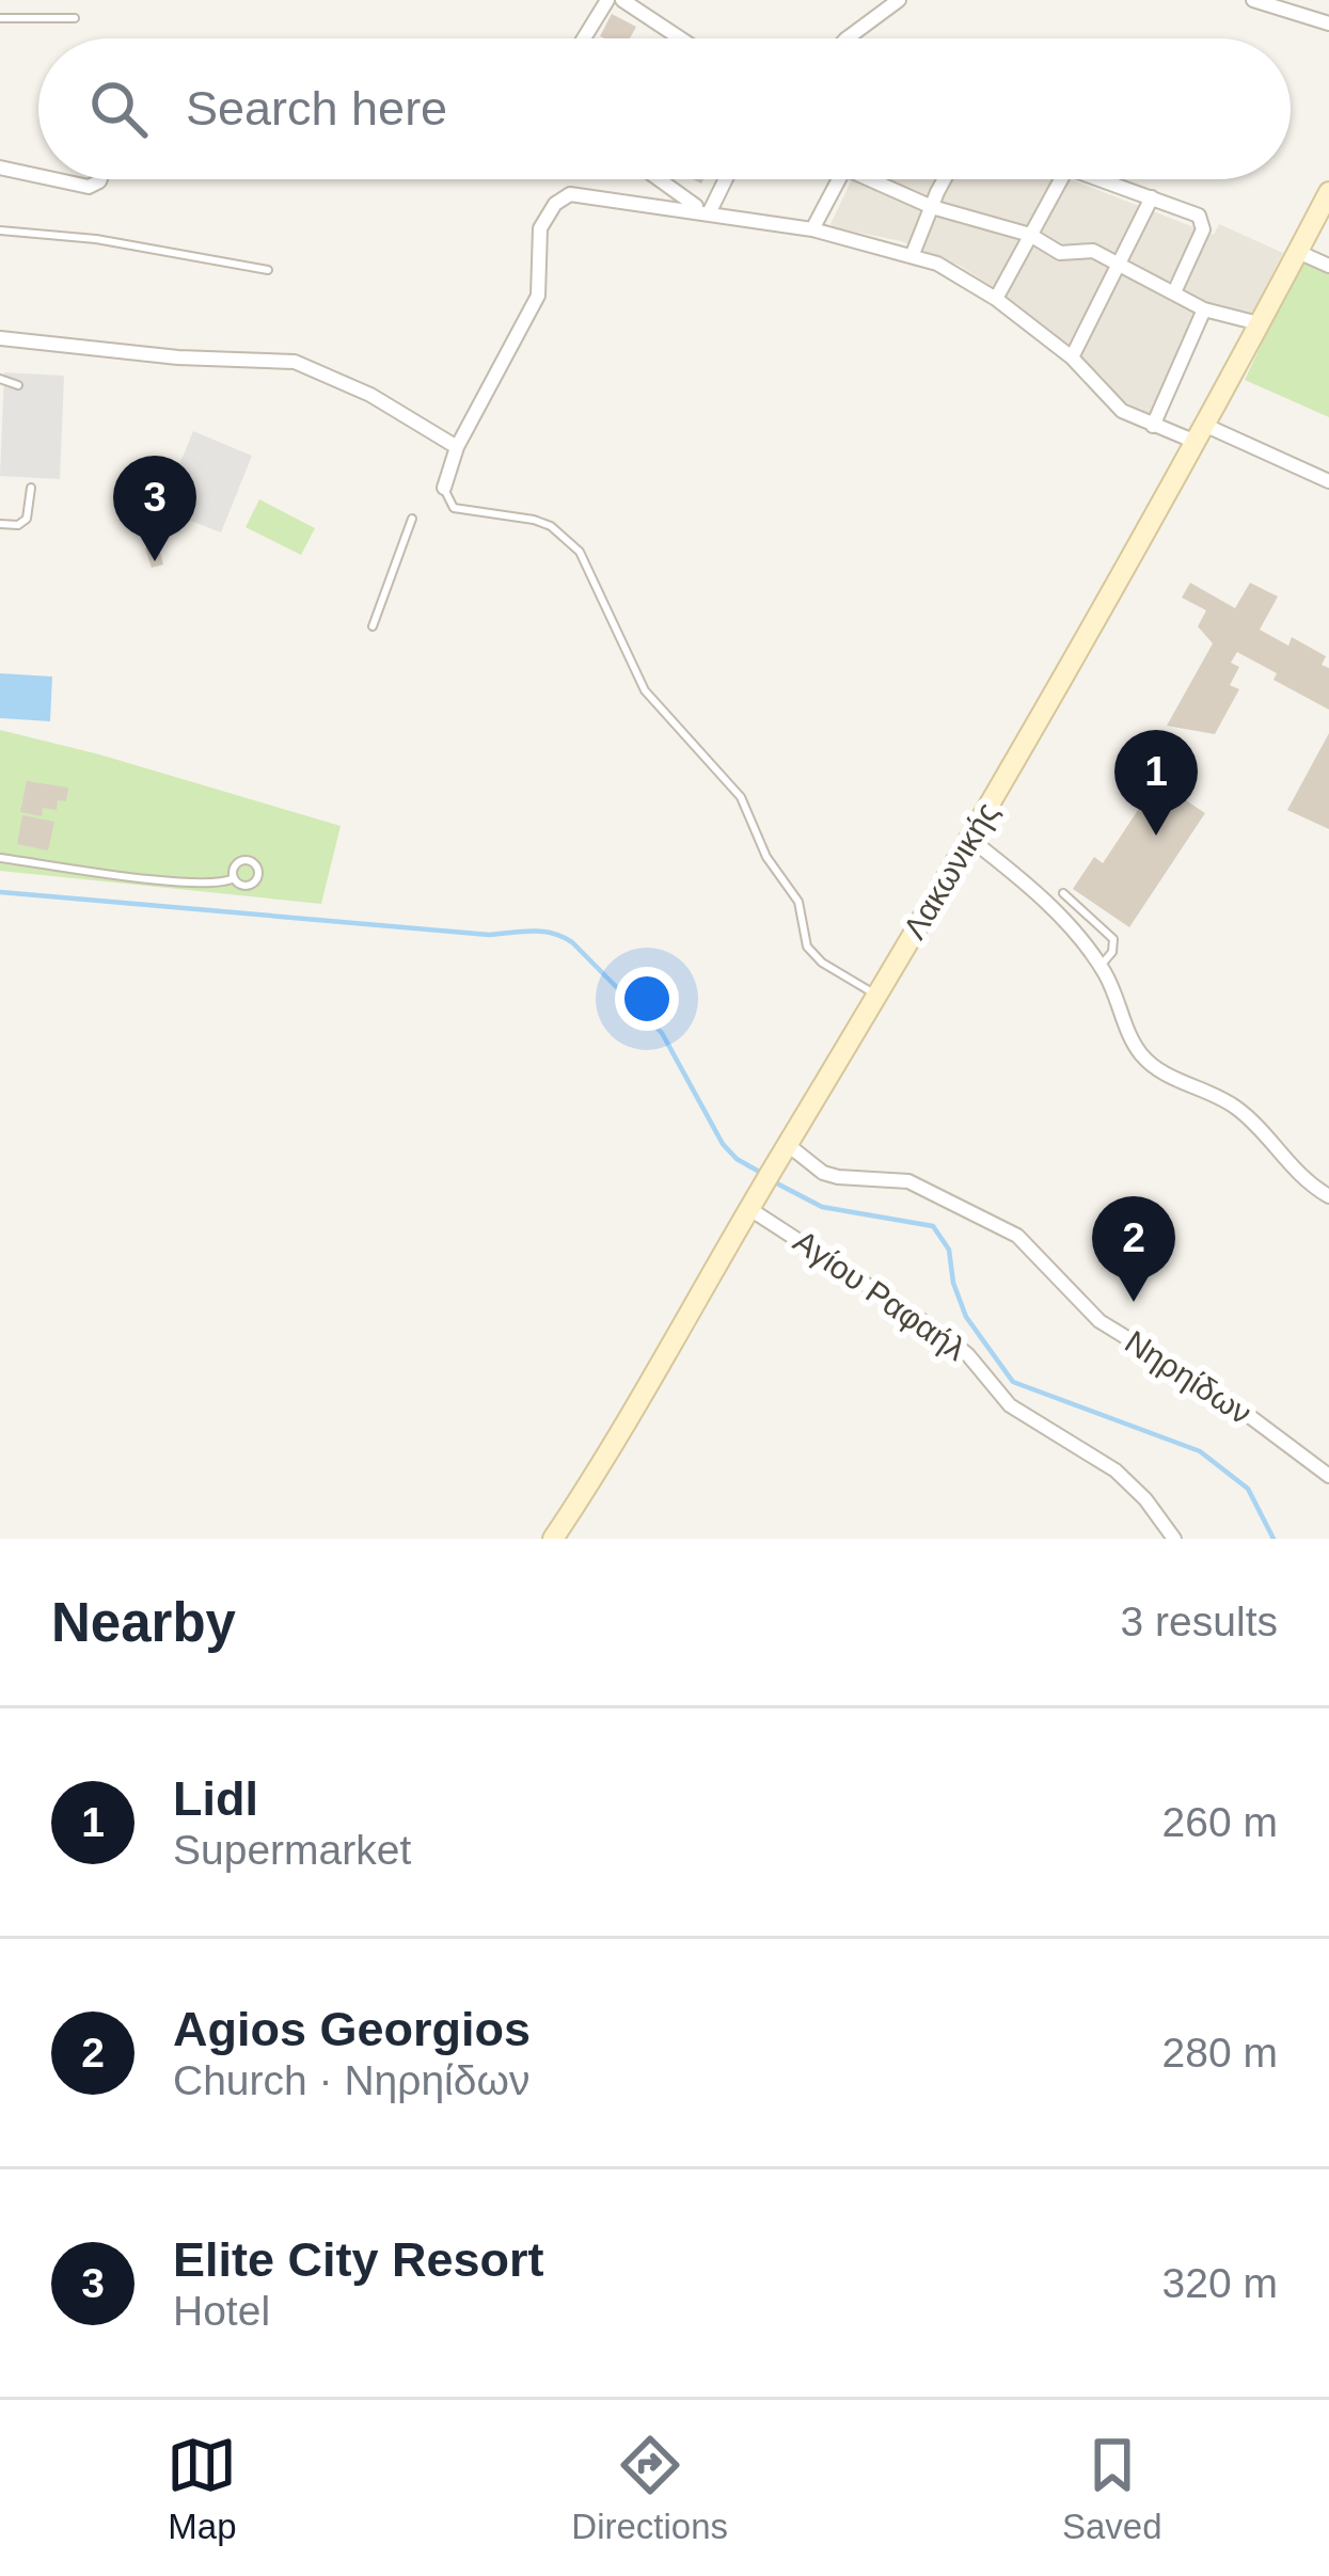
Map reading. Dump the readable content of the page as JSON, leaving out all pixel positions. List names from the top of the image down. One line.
{"streets":{"main road":["Λακωνικής"],"street":["Αγίου Ραφαήλ","Νηρηίδων"]},"crossings":[["Λακωνικής","Αγίου Ραφαήλ"],["Λακωνικής","Νηρηίδων"]],"page":{"search":"Search here","pins":["3","1","2"],"heading":["Nearby","3 results"],"list":[{"mark":"1","name":"Lidl","note":"Supermarket","value":"260 m"},{"mark":"2","name":"Agios Georgios","note":"Church · Νηρηίδων","value":"280 m"},{"mark":"3","name":"Elite City Resort","note":"Hotel","value":"320 m"}],"nav":["Map","Directions","Saved"]}}
